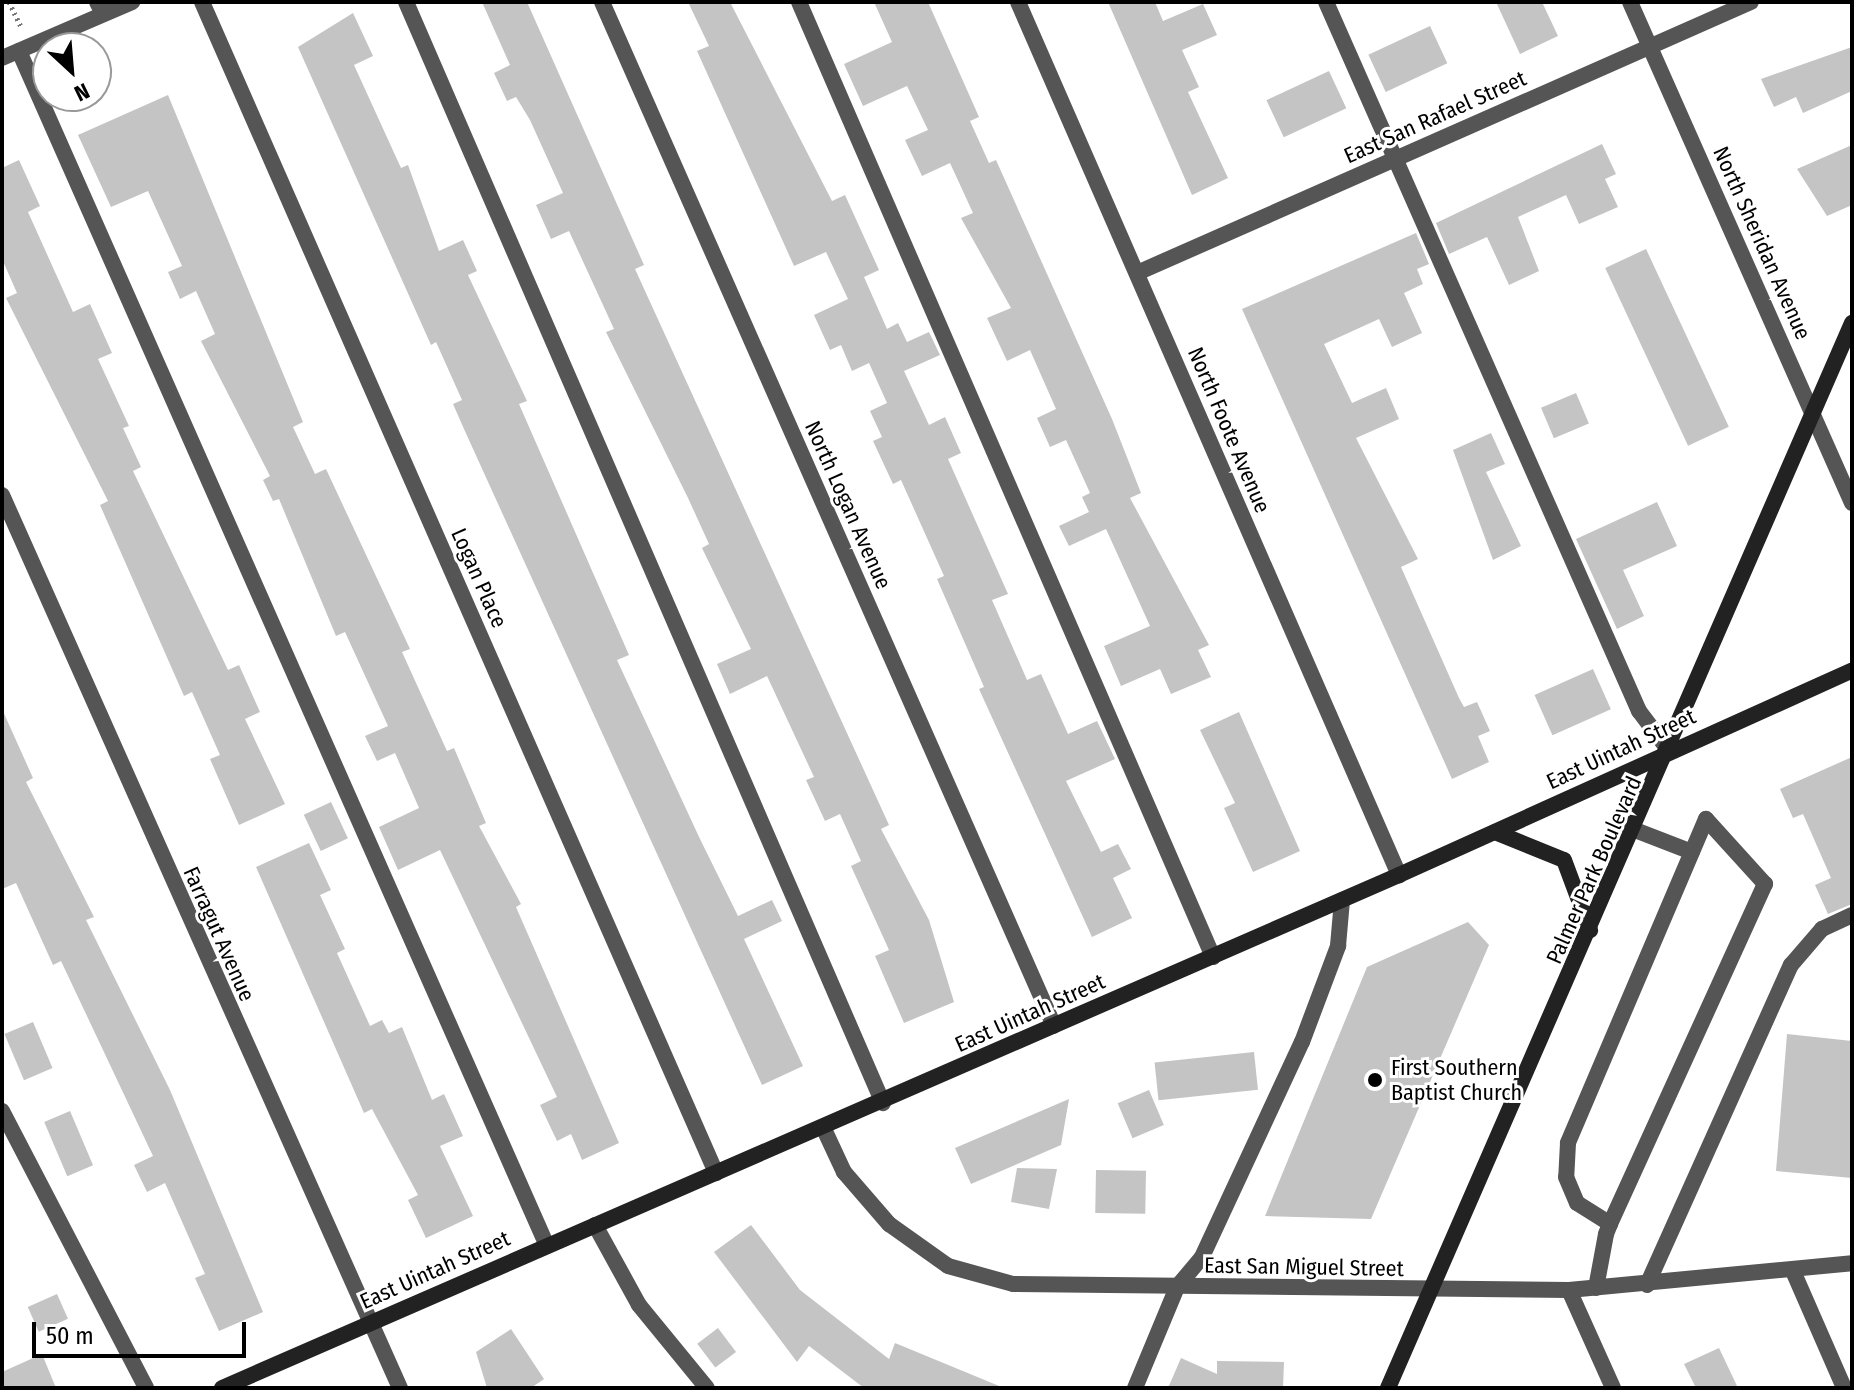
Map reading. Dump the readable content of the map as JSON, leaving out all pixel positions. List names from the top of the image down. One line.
{"streets":{"main road":["East Uintah Street","Palmer Park Boulevard"],"street":["East San Rafael Street","North Sheridan Avenue","North Foote Avenue","North Logan Avenue","Logan Place","Farragut Avenue","East San Miguel Street"]},"crossings":[["East San Rafael Street","North Sheridan Avenue"],["East San Rafael Street","North Foote Avenue"],["North Sheridan Avenue","Palmer Park Boulevard"],["North Foote Avenue","East Uintah Street"],["North Logan Avenue","East Uintah Street"],["Logan Place","East Uintah Street"],["East Uintah Street","Palmer Park Boulevard"],["East Uintah Street","Farragut Avenue"],["East Uintah Street","East San Miguel Street"],["Palmer Park Boulevard","East San Miguel Street"]],"places":["First Southern Baptist Church"],"scale_bar":"50 m","north":"bottom right"}
